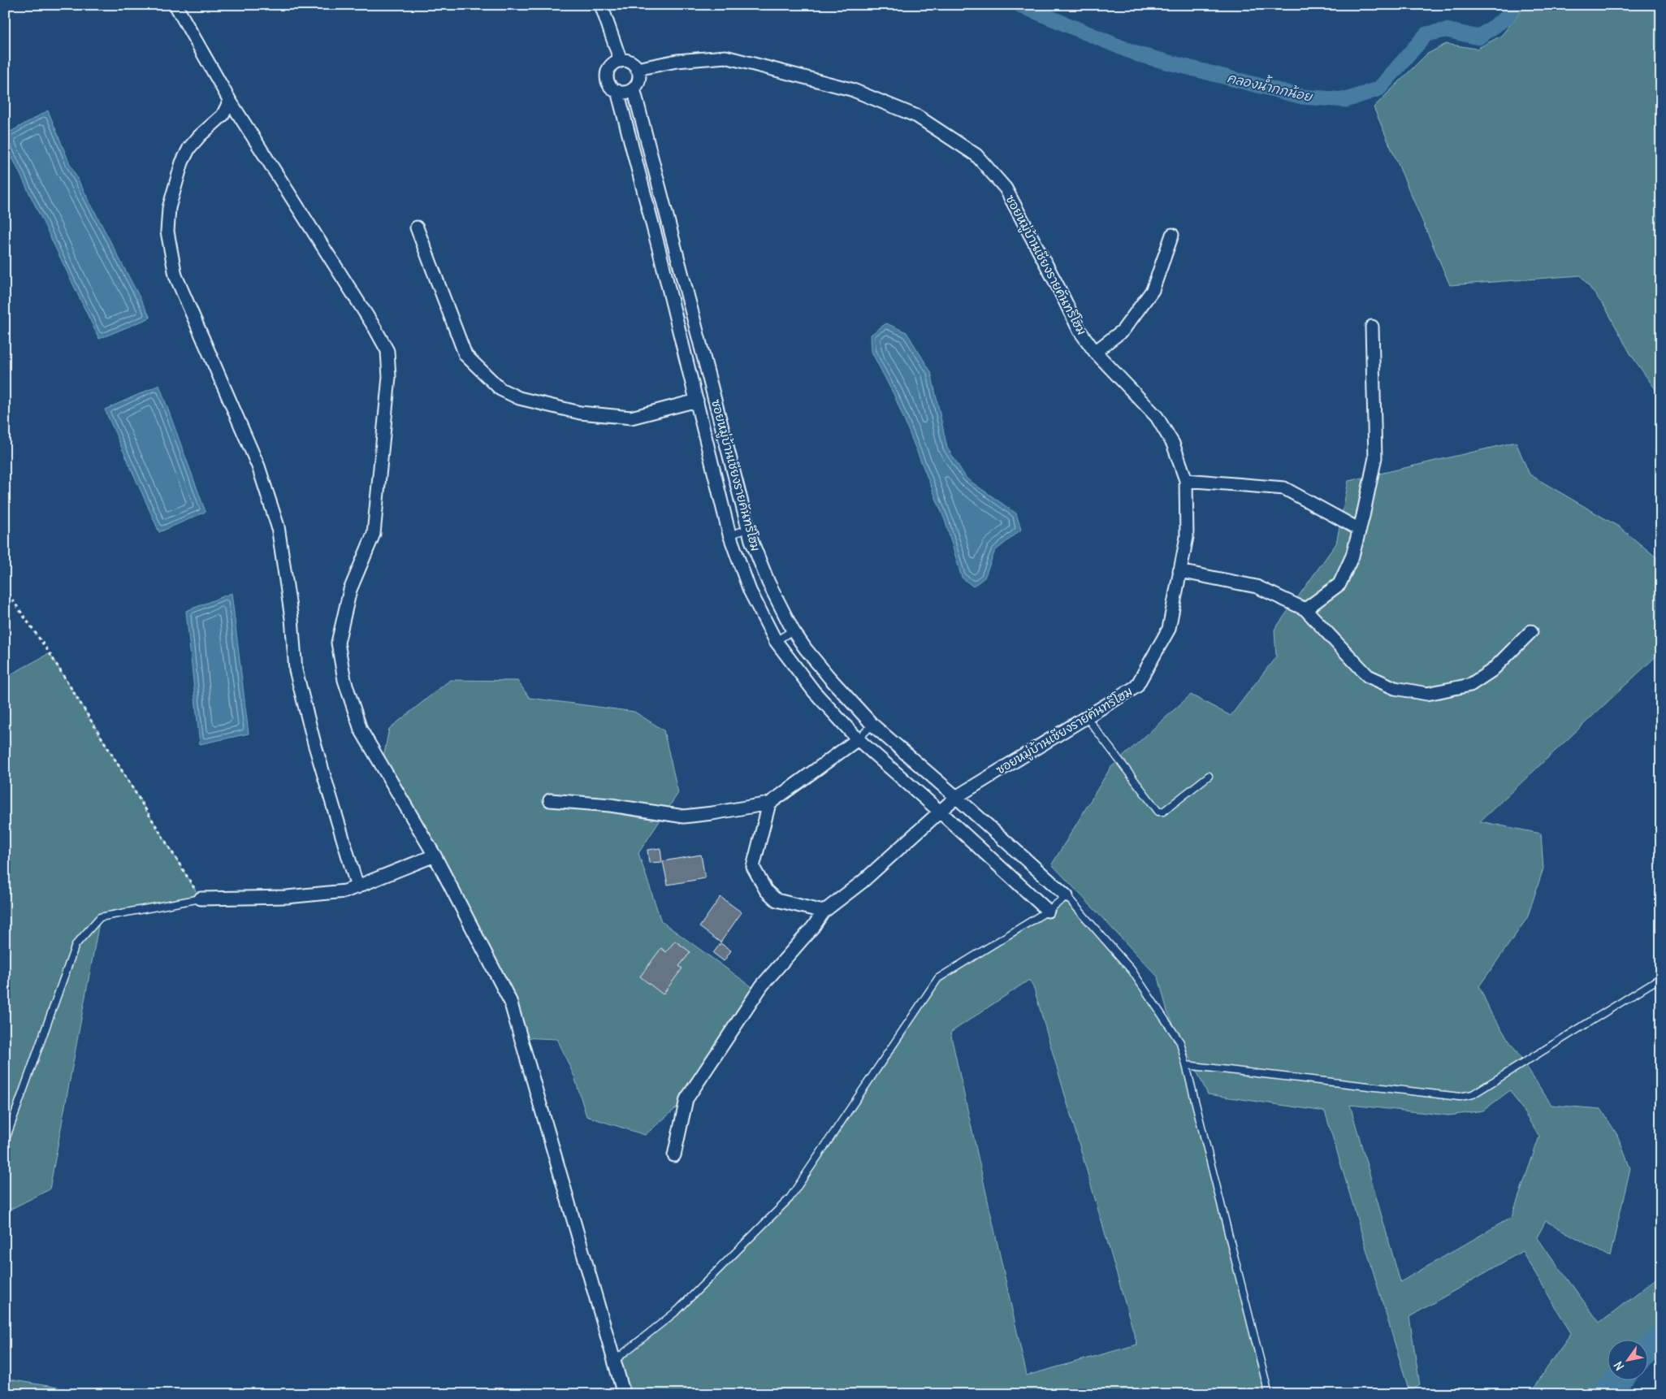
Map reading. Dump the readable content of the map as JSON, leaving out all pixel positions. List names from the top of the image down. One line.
{"streets":{"street":["ซอยหมู่บ้านเชียงรายคันทรีโฮม"]},"water":["คลองน้ำกกน้อย"],"north":"bottom left"}
